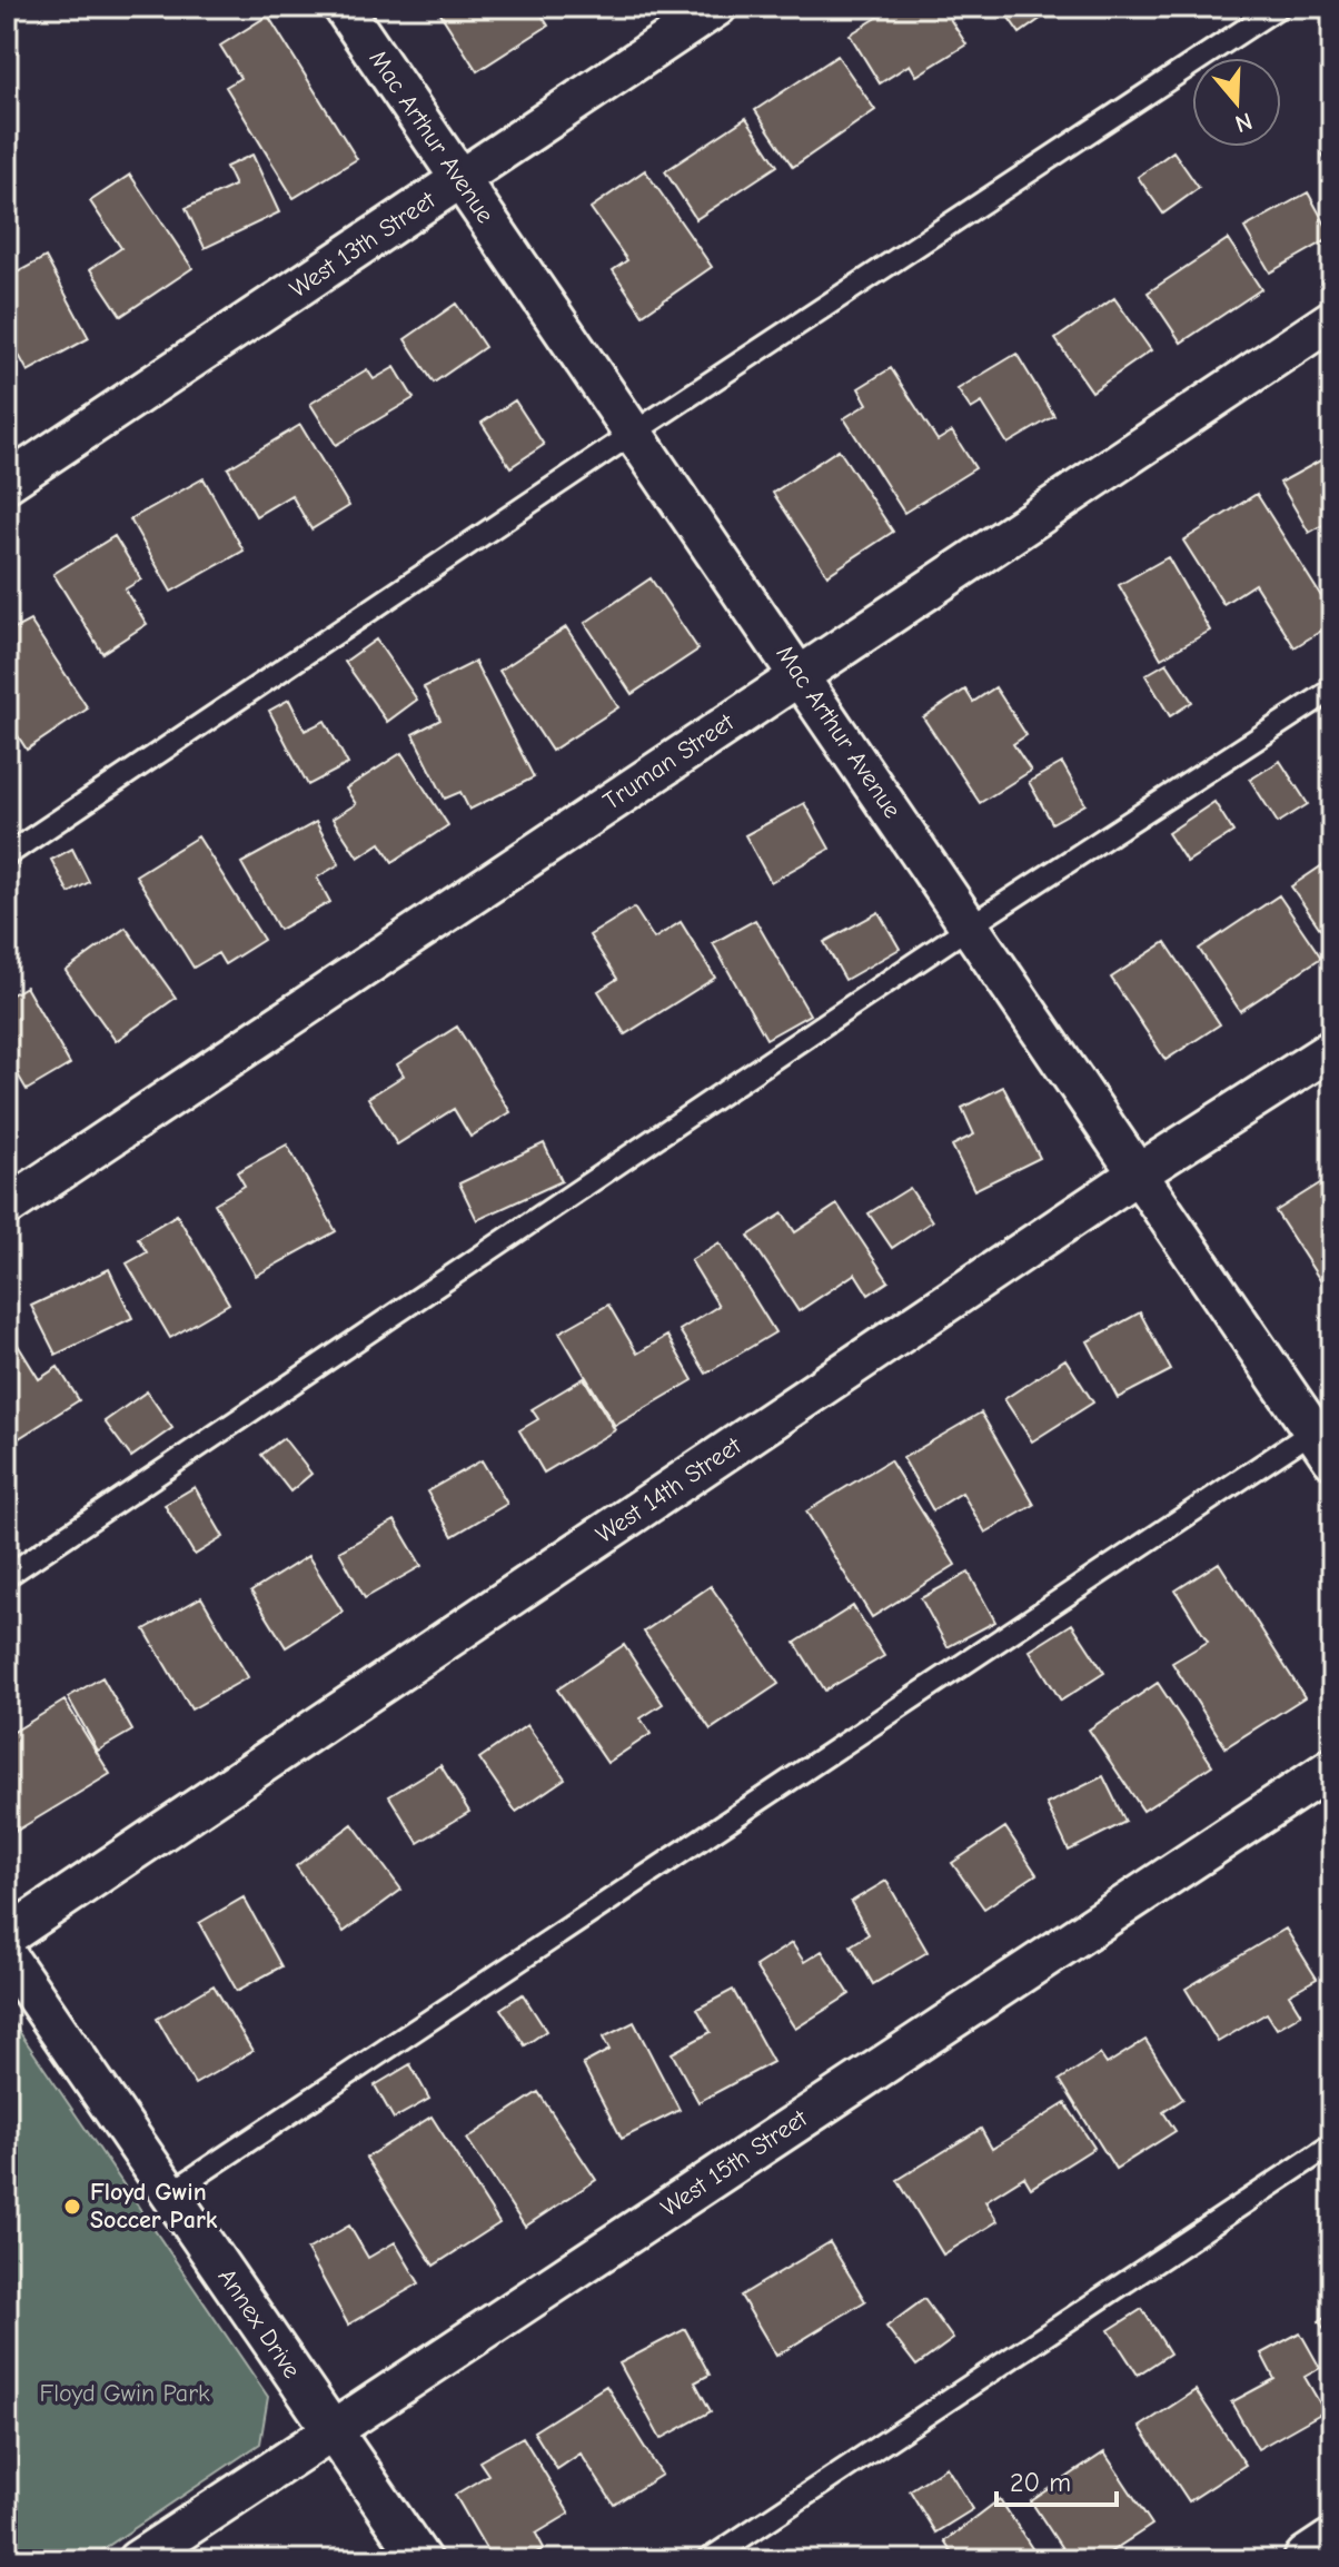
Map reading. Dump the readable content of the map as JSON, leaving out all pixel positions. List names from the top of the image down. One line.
{"streets":{"street":["Mac Arthur Avenue","West 13th Street","Truman Street","West 14th Street","West 15th Street","Annex Drive"]},"crossings":[["Mac Arthur Avenue","West 13th Street"],["Mac Arthur Avenue","Truman Street"],["Mac Arthur Avenue","West 14th Street"],["West 15th Street","Annex Drive"]],"parks":["Floyd Gwin Park"],"places":["Floyd Gwin Soccer Park"],"scale_bar":"20 m","north":"bottom"}
